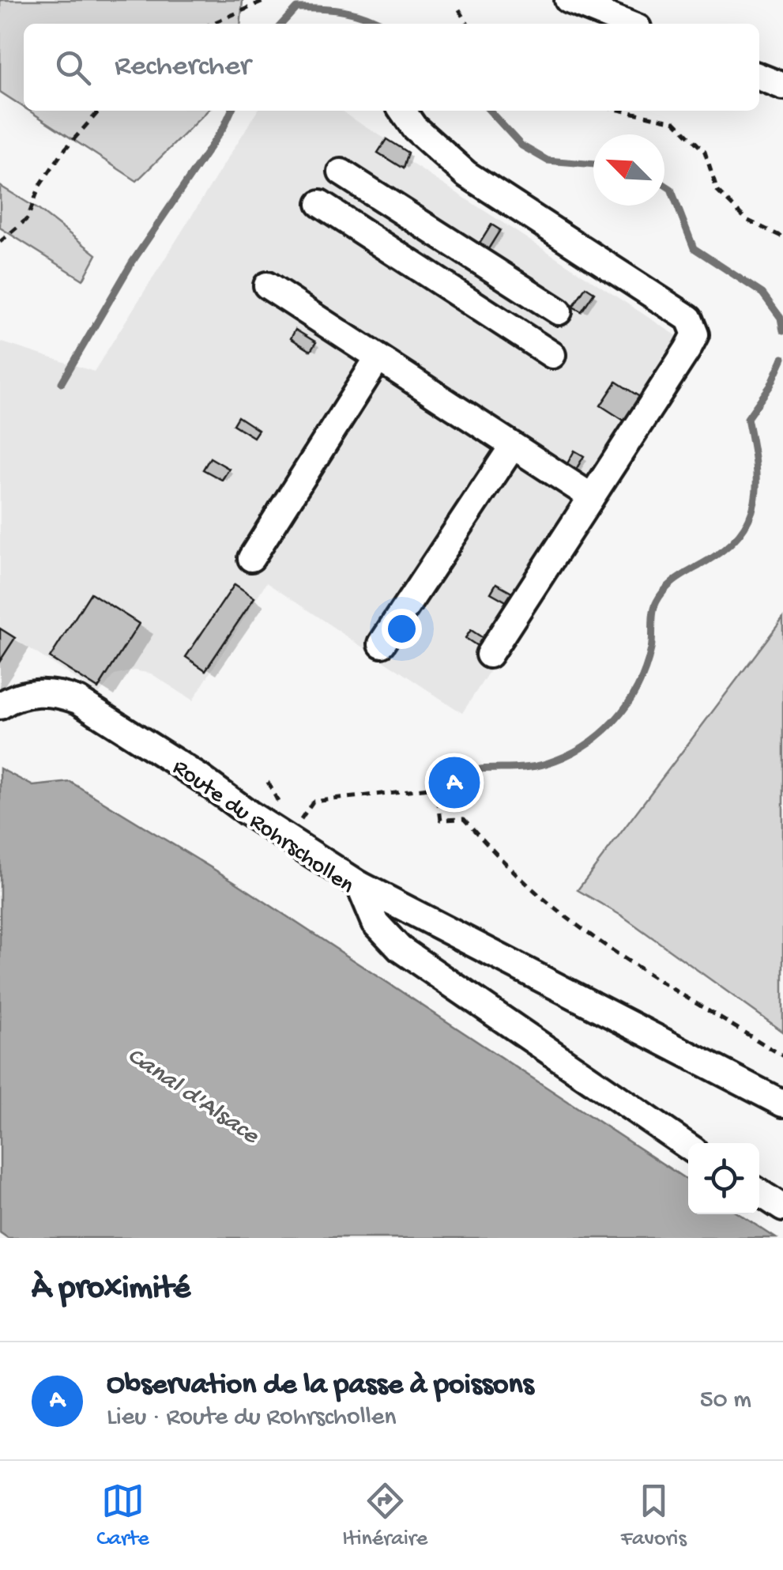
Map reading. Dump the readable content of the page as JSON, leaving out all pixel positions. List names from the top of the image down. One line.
{"streets":{"street":["Route du Rohrschollen"]},"water":["Canal d'Alsace"],"north":"top left","page":{"search":"Rechercher","pins":"A","heading":"À proximité","list":[{"mark":"A","name":"Observation de la passe à poissons","note":"Lieu · Route du Rohrschollen","value":"50 m"}],"nav":["Carte","Itinéraire","Favoris"]}}
